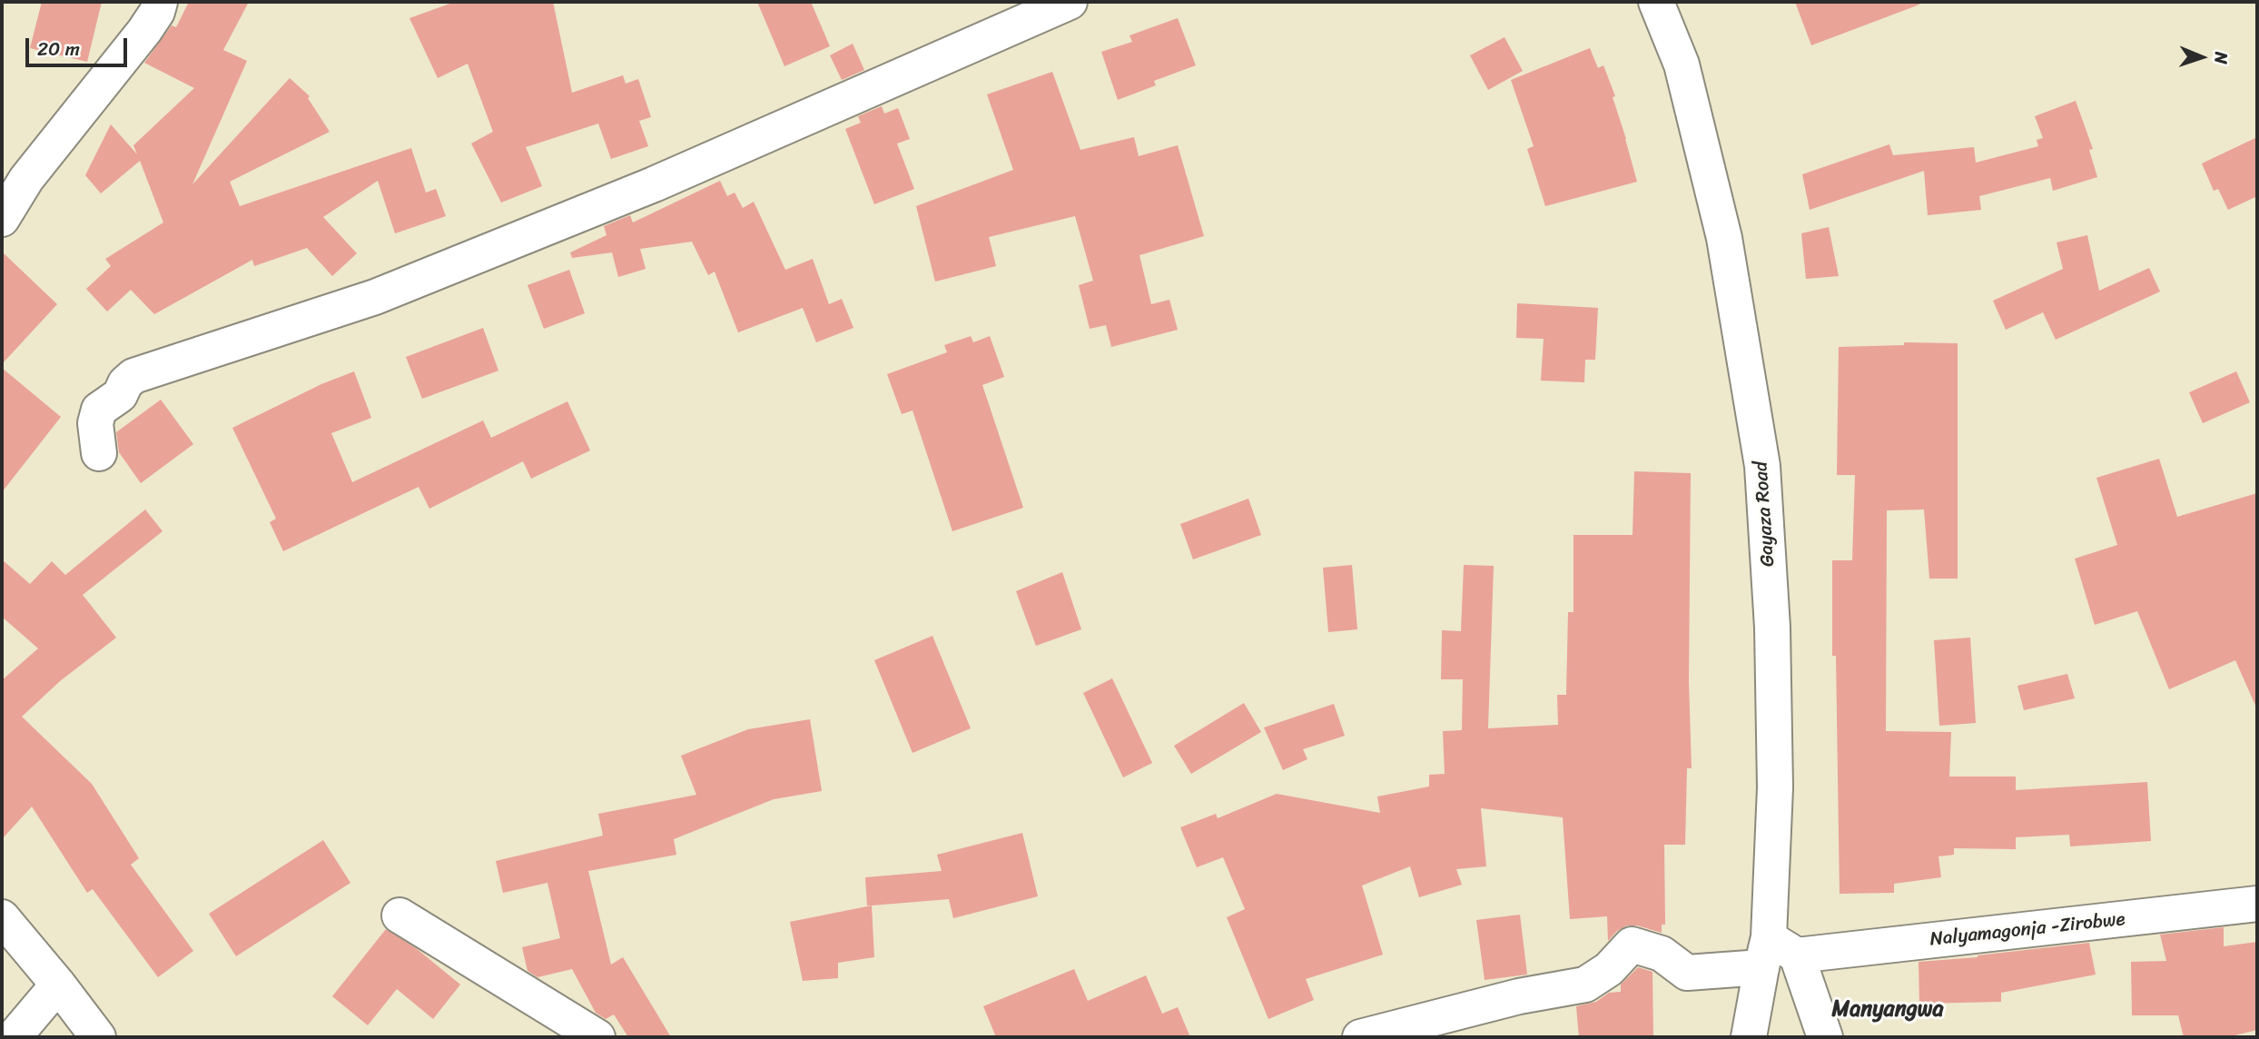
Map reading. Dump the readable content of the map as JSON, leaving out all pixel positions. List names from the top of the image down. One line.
{"streets":{"street":["Gayaza Road","Nalyamagonja -Zirobwe"]},"crossings":[["Gayaza Road","Nalyamagonja -Zirobwe"]],"districts":["Manyangwa"],"scale_bar":"20 m","north":"right"}
